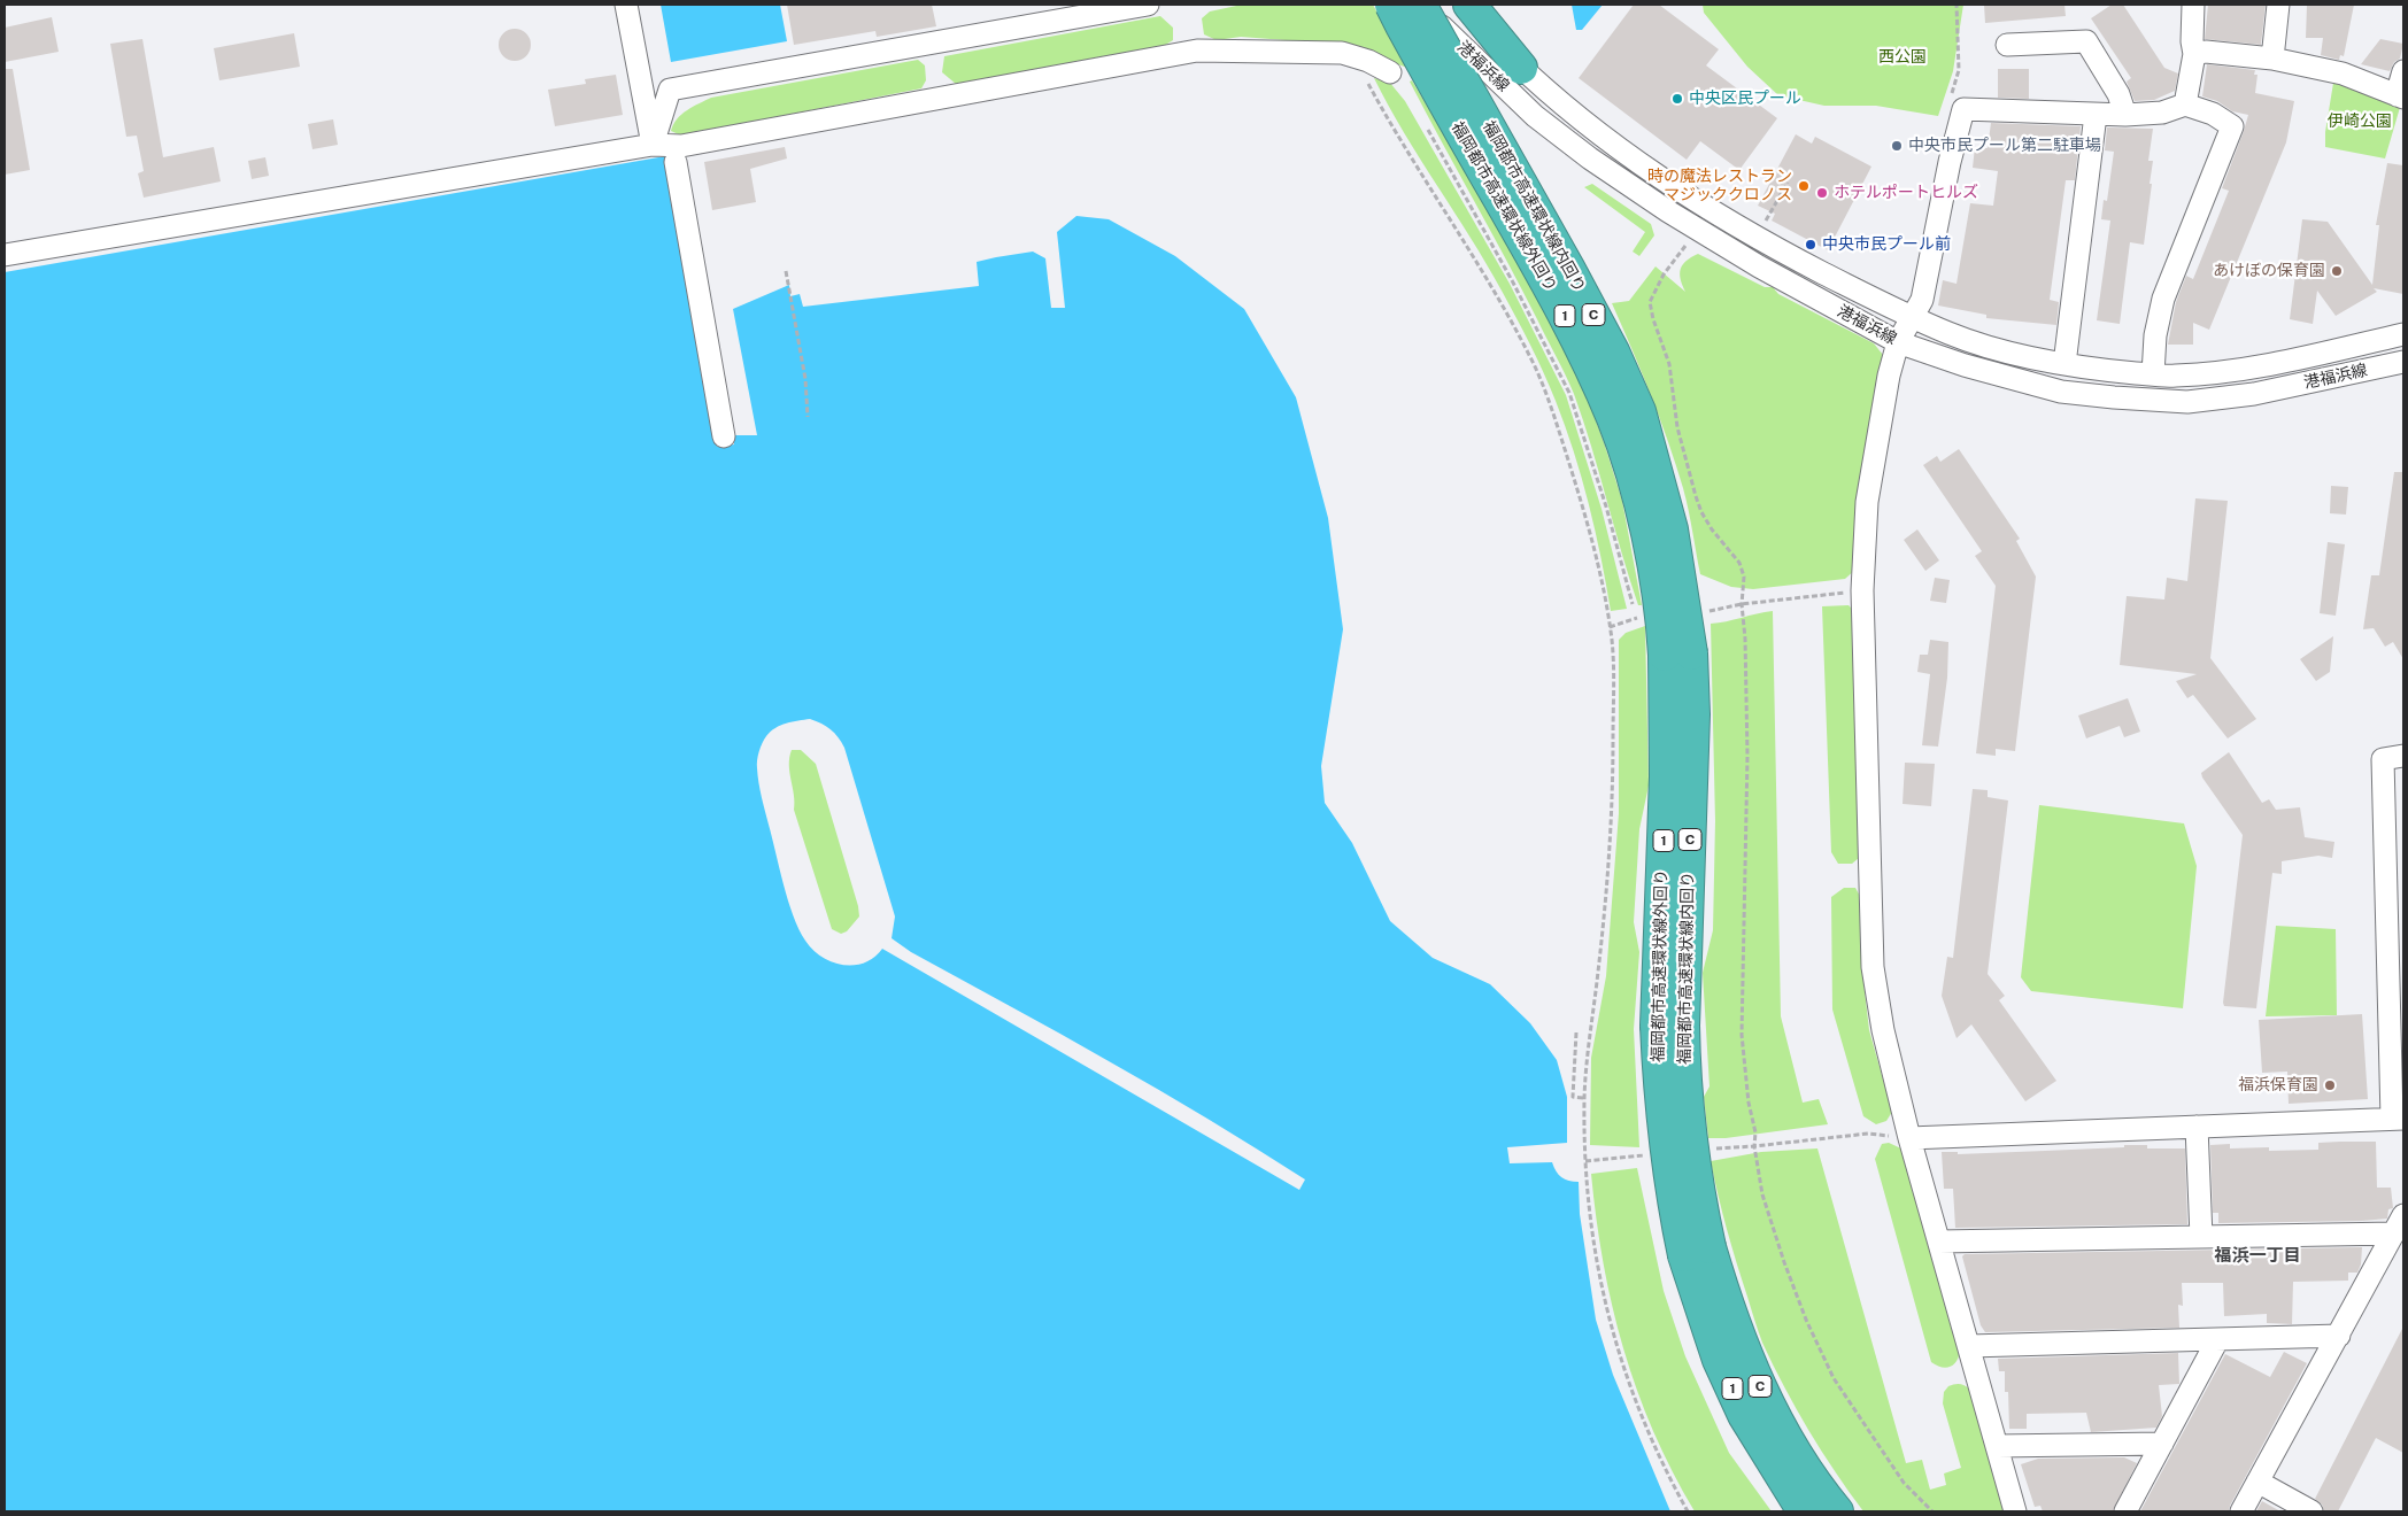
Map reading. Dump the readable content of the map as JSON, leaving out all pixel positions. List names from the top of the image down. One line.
{"streets":{"highway":["福岡都市高速環状線外回り","福岡都市高速環状線内回り","C","1"],"street":["港福浜線"]},"crossings":[["港福浜線","福岡都市高速環状線内回り"],["福岡都市高速環状線外回り","福岡都市高速環状線内回り"],["福岡都市高速環状線外回り","C"]],"districts":["福浜一丁目"],"parks":["西公園","伊崎公園"],"places":["中央区民プール","中央市民プール第二駐車場","時の魔法レストラン マジッククロノス","ホテルポートヒルズ","中央市民プール前","あけぼの保育園","福浜保育園"]}
